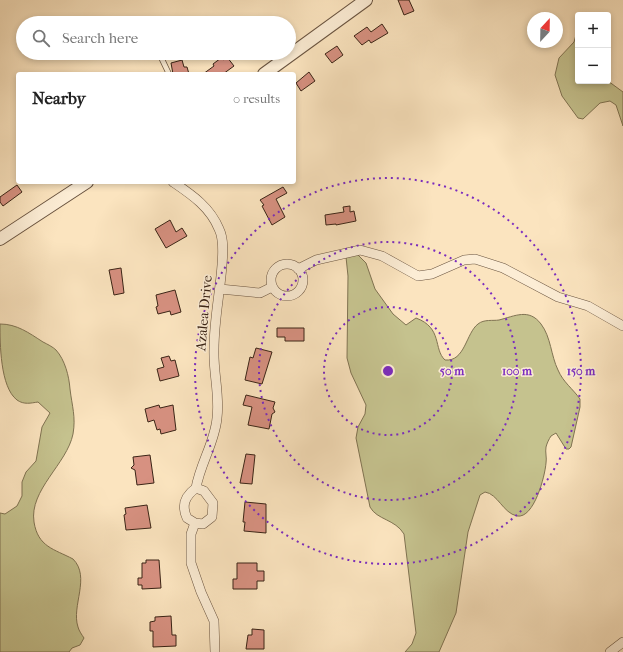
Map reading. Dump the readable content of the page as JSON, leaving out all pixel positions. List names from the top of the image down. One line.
{"streets":{"street":["Azalea Drive"]},"north":"top","page":{"map_buttons":["+","−"],"search":"Search here","heading":["Nearby","0 results"]},"rings":["50 m","100 m","150 m"]}
